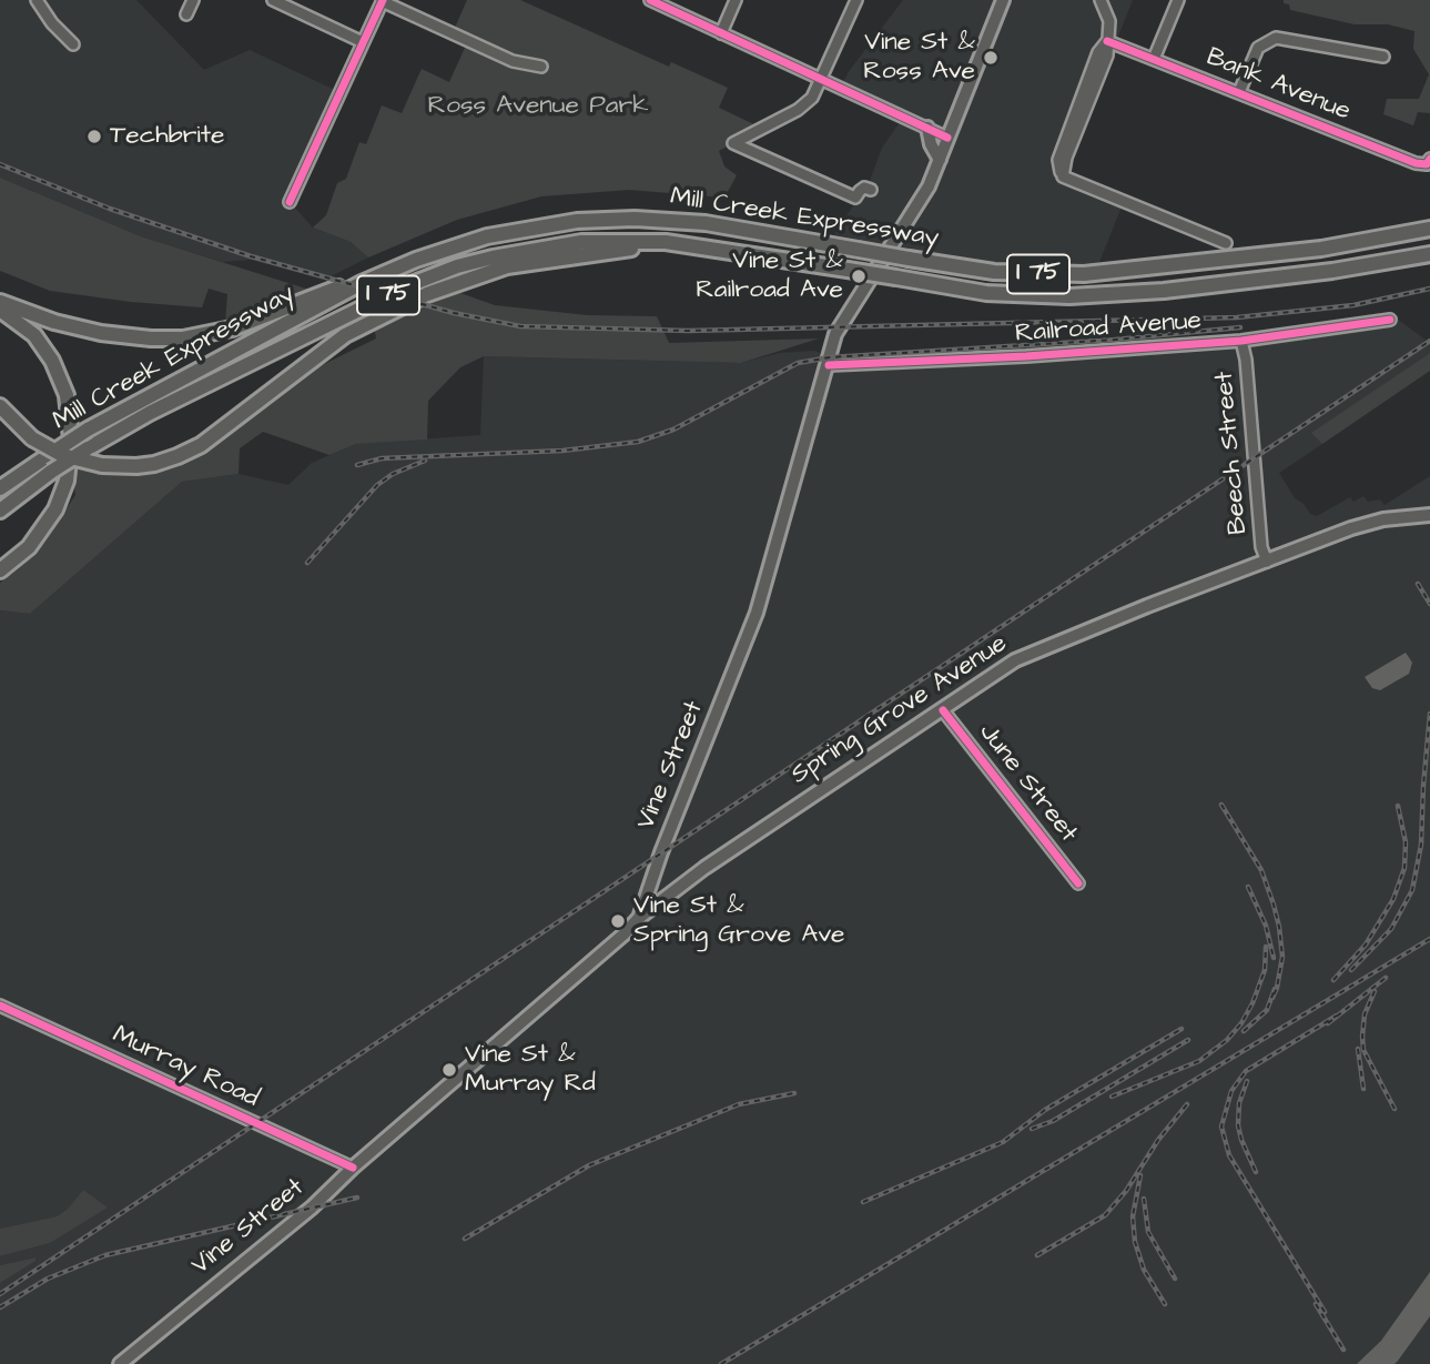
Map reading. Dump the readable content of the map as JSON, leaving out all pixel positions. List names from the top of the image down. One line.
{"streets":{"highway":["Mill Creek Expressway","I 75"],"main road":["Spring Grove Avenue","Vine Street"],"street":["Bank Avenue","Railroad Avenue","Beech Street","June Street","Murray Road"]},"crossings":[["Railroad Avenue","Beech Street"],["Railroad Avenue","Vine Street"],["Beech Street","Spring Grove Avenue"],["Spring Grove Avenue","Vine Street"],["Spring Grove Avenue","June Street"],["Vine Street","Murray Road"]],"parks":["Ross Avenue Park"],"places":["Vine St & Ross Ave","Techbrite","Vine St & Railroad Ave","Vine St & Spring Grove Ave","Vine St & Murray Rd"]}
